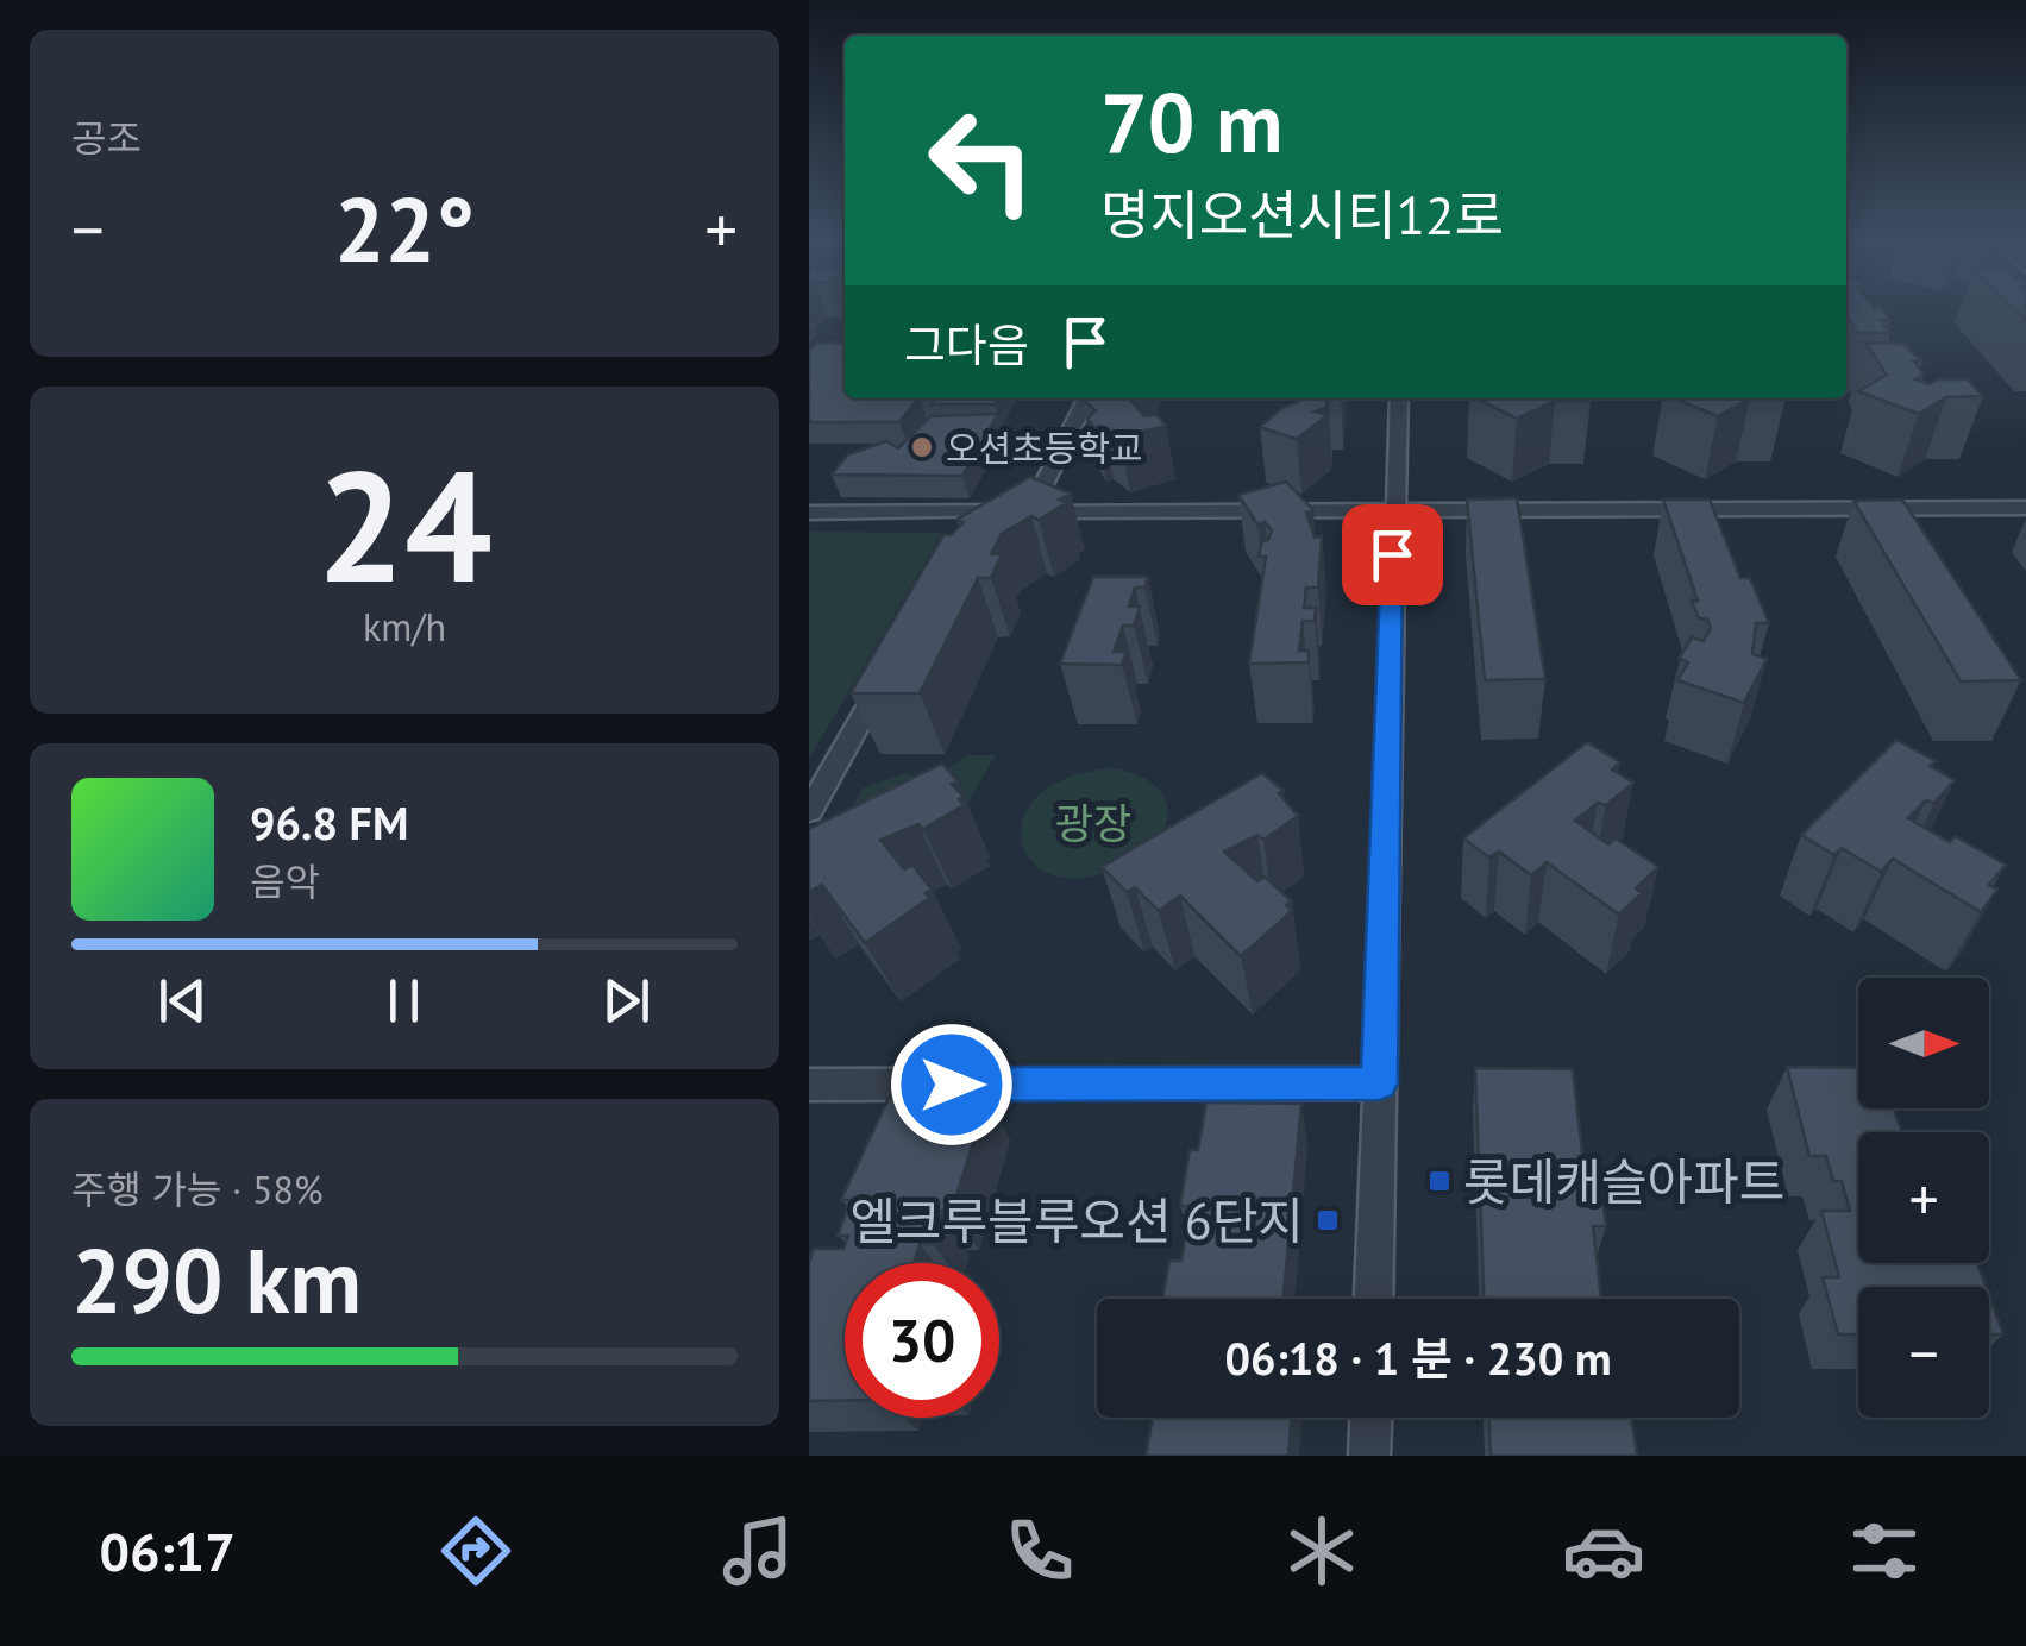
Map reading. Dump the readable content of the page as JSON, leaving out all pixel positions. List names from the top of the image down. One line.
{"parks":["광장"],"places":{"other":["오션초등학교"],"transit":["롯데캐슬아파트","엘크루블루오션 6단지"]},"north":"right","page":{"tile":["공조",["24","km/h"],["주행 가능 · 58%","290 km"]],"turn":["70 m","명지오션시티12로"],"heat":["−","22°","+"],"then":"그다음","song":["96.8 FM","음악"],"map_buttons":["+","−"],"limit":"30","trip":"06:18 · 1 분 · 230 m","tabs":"06:17"}}
